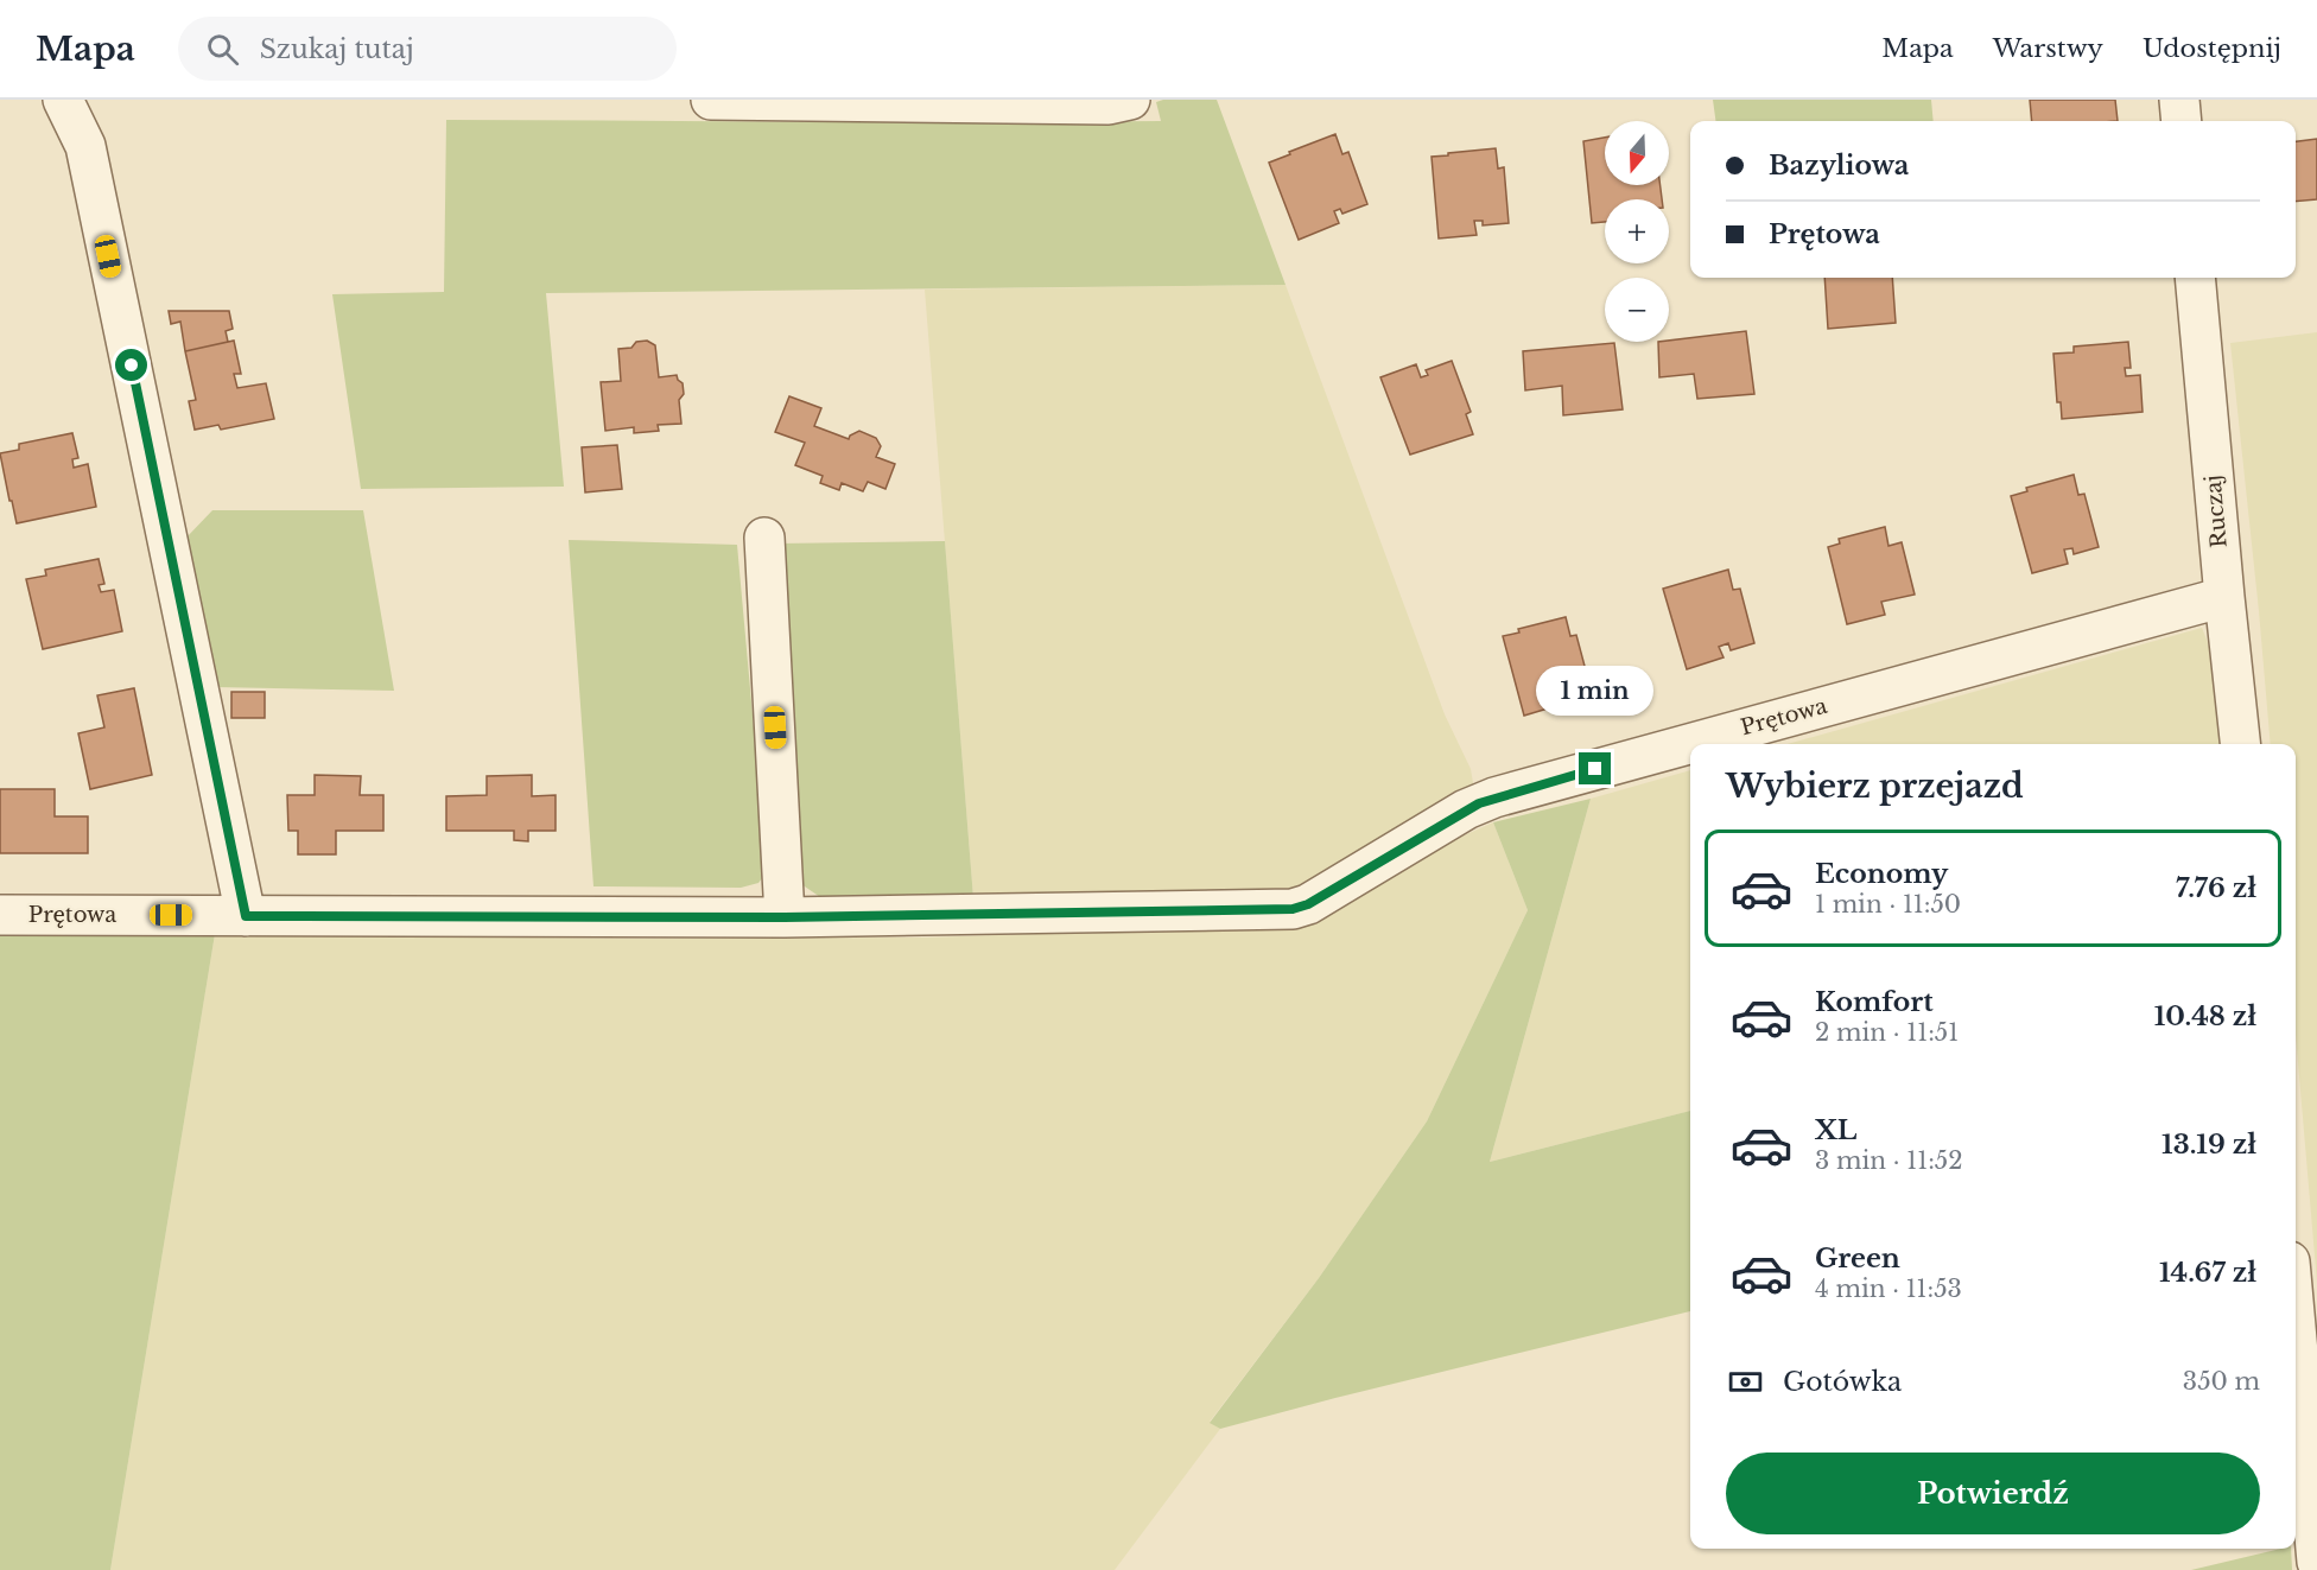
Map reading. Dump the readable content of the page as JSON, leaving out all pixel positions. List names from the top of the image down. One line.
{"streets":{"street":["Ruczaj","Prętowa"]},"crossings":[["Ruczaj","Prętowa"]],"north":"bottom","page":{"header":"Mapa","search":"Szukaj tutaj","nav":["Mapa","Warstwy","Udostępnij"],"map_buttons":["+","−"],"banner":["Bazyliowa","Prętowa"],"bubble":"1 min","heading":"Wybierz przejazd","list":[{"name":"Economy","note":"1 min · 11:50","value":"7.76 zł"},{"name":"Komfort","note":"2 min · 11:51","value":"10.48 zł"},{"name":"XL","note":"3 min · 11:52","value":"13.19 zł"},{"name":"Green","note":"4 min · 11:53","value":"14.67 zł"}],"pay":["Gotówka","350 m"],"buttons":"Potwierdź"}}
